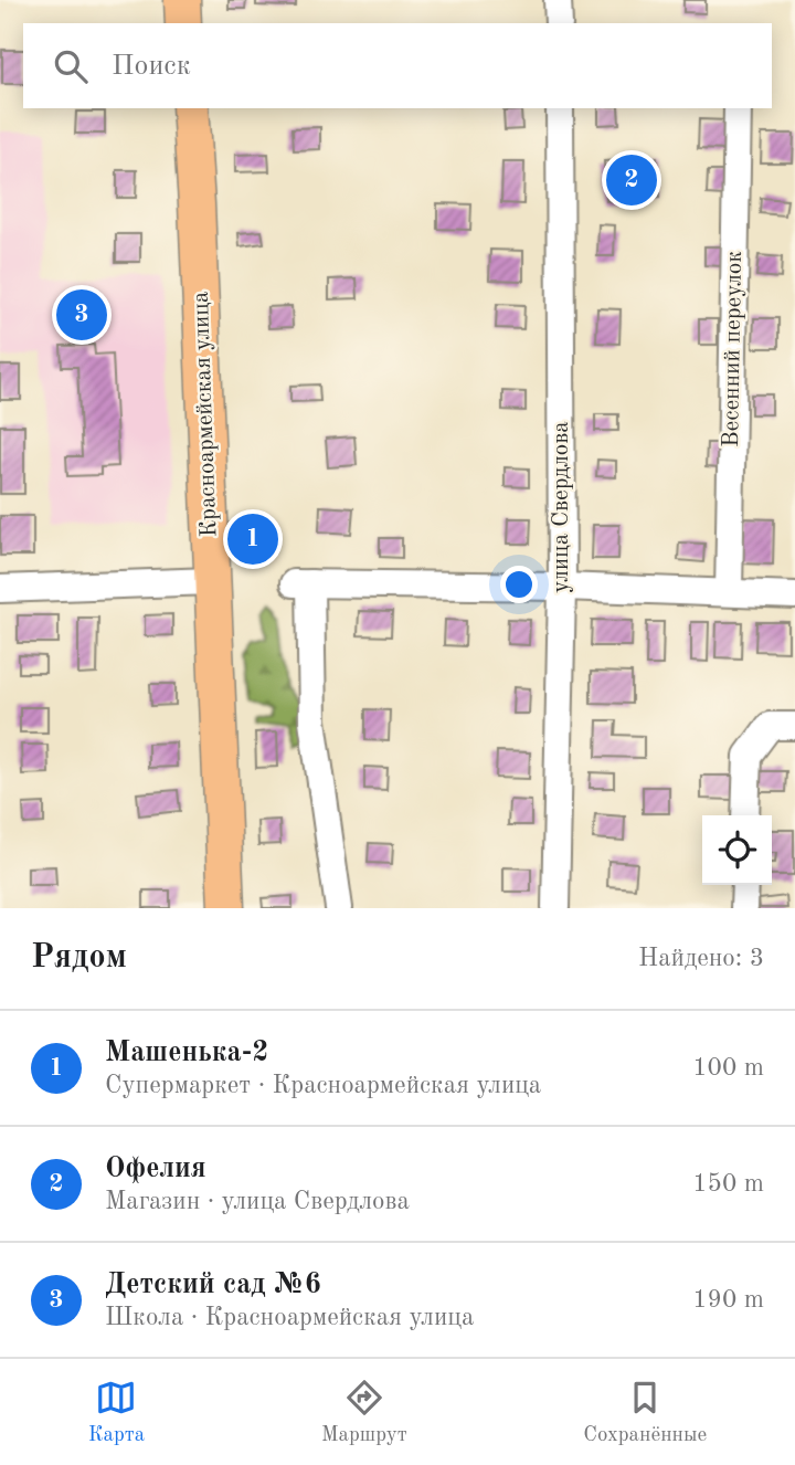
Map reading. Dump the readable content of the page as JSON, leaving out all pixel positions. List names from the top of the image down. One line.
{"streets":{"main road":["Красноармейская улица"],"street":["Весенний переулок","улица Свердлова"]},"page":{"search":"Поиск","pins":["2","3","1"],"heading":["Рядом","Найдено: 3"],"list":[{"mark":"1","name":"Машенька-2","note":"Супермаркет · Красноармейская улица","value":"100 m"},{"mark":"2","name":"Офелия","note":"Магазин · улица Свердлова","value":"150 m"},{"mark":"3","name":"Детский сад №6","note":"Школа · Красноармейская улица","value":"190 m"}],"nav":["Карта","Маршрут","Сохранённые"]}}
